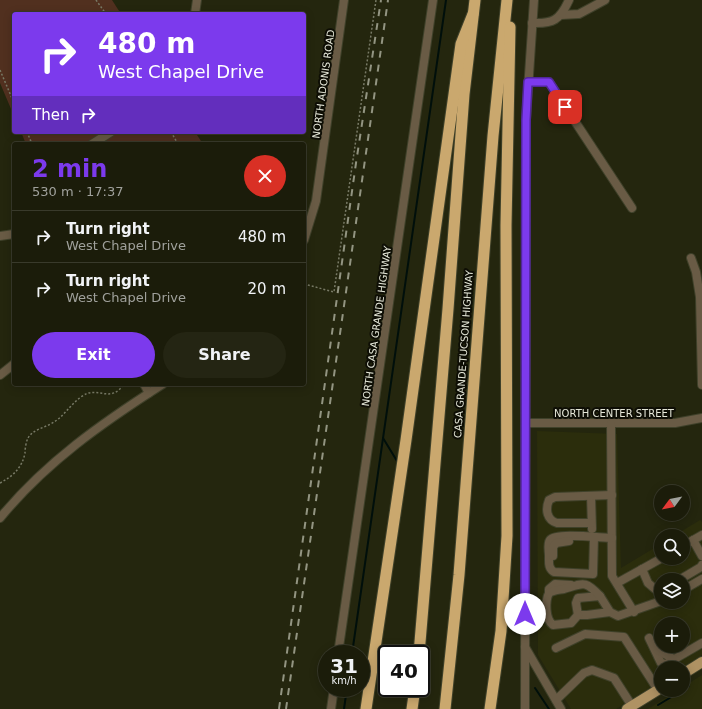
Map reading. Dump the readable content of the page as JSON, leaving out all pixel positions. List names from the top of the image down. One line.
{"streets":{"highway":["CASA GRANDE-TUCSON HIGHWAY"],"street":["NORTH ADONIS ROAD","NORTH CASA GRANDE HIGHWAY","NORTH CENTER STREET"]},"north":"bottom left","page":{"turn":["480 m","West Chapel Drive"],"then":"Then","heading":["2 min","530 m · 17:37"],"list":[{"name":"Turn right","note":"West Chapel Drive","value":"480 m"},{"name":"Turn right","note":"West Chapel Drive","value":"20 m"}],"buttons":["Exit","Share"],"map_buttons":["+","−"],"speed":"31 km/h","limit":"40"}}
